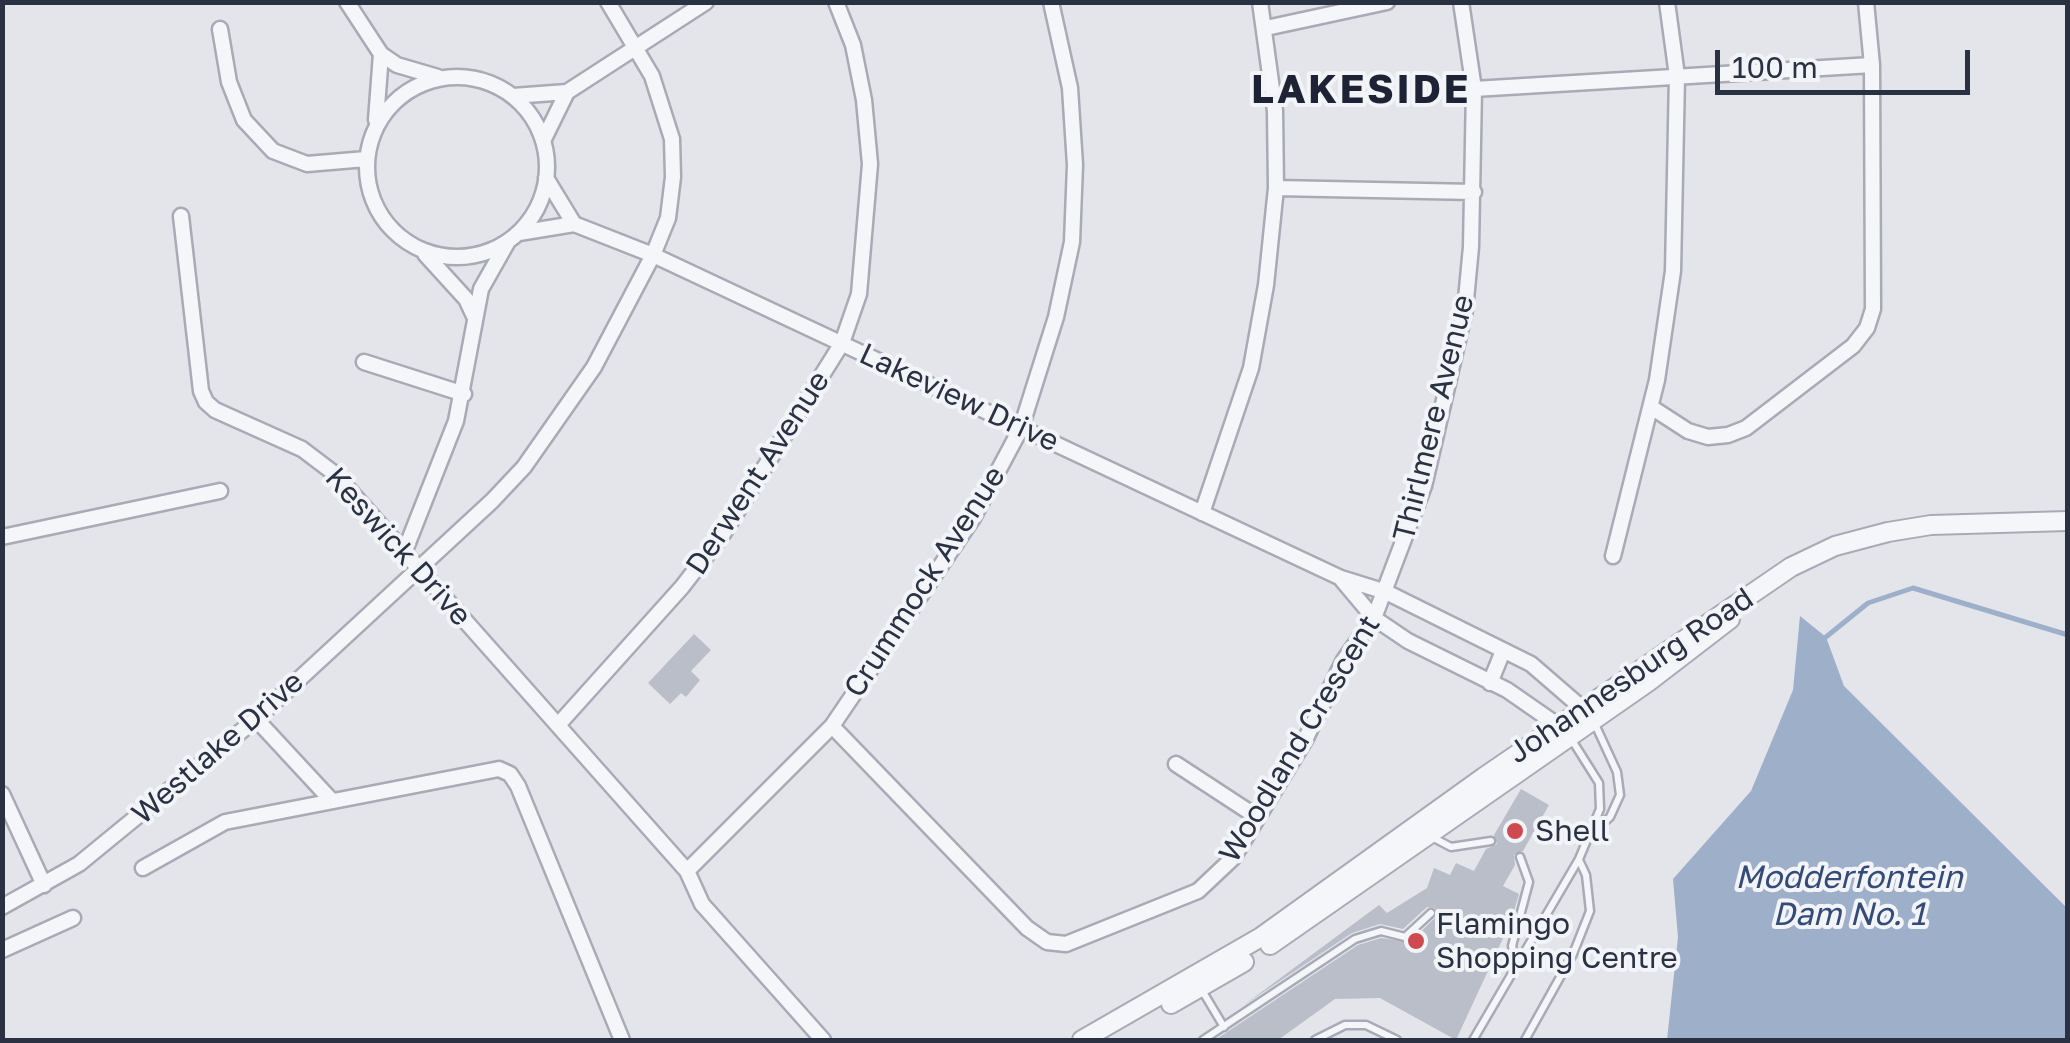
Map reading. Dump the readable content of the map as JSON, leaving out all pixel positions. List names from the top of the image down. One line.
{"streets":{"street":["Lakeview Drive","Thirlmere Avenue","Derwent Avenue","Keswick Drive","Crummock Avenue","Johannesburg Road","Woodland Crescent","Westlake Drive"]},"crossings":[["Lakeview Drive","Thirlmere Avenue"],["Lakeview Drive","Derwent Avenue"],["Lakeview Drive","Crummock Avenue"],["Lakeview Drive","Johannesburg Road"],["Lakeview Drive","Woodland Crescent"],["Lakeview Drive","Westlake Drive"],["Thirlmere Avenue","Woodland Crescent"],["Derwent Avenue","Keswick Drive"],["Keswick Drive","Crummock Avenue"],["Keswick Drive","Westlake Drive"],["Crummock Avenue","Woodland Crescent"]],"districts":["LAKESIDE"],"water":["Modderfontein Dam No. 1"],"places":["Shell","Flamingo Shopping Centre"],"scale_bar":"100 m"}
